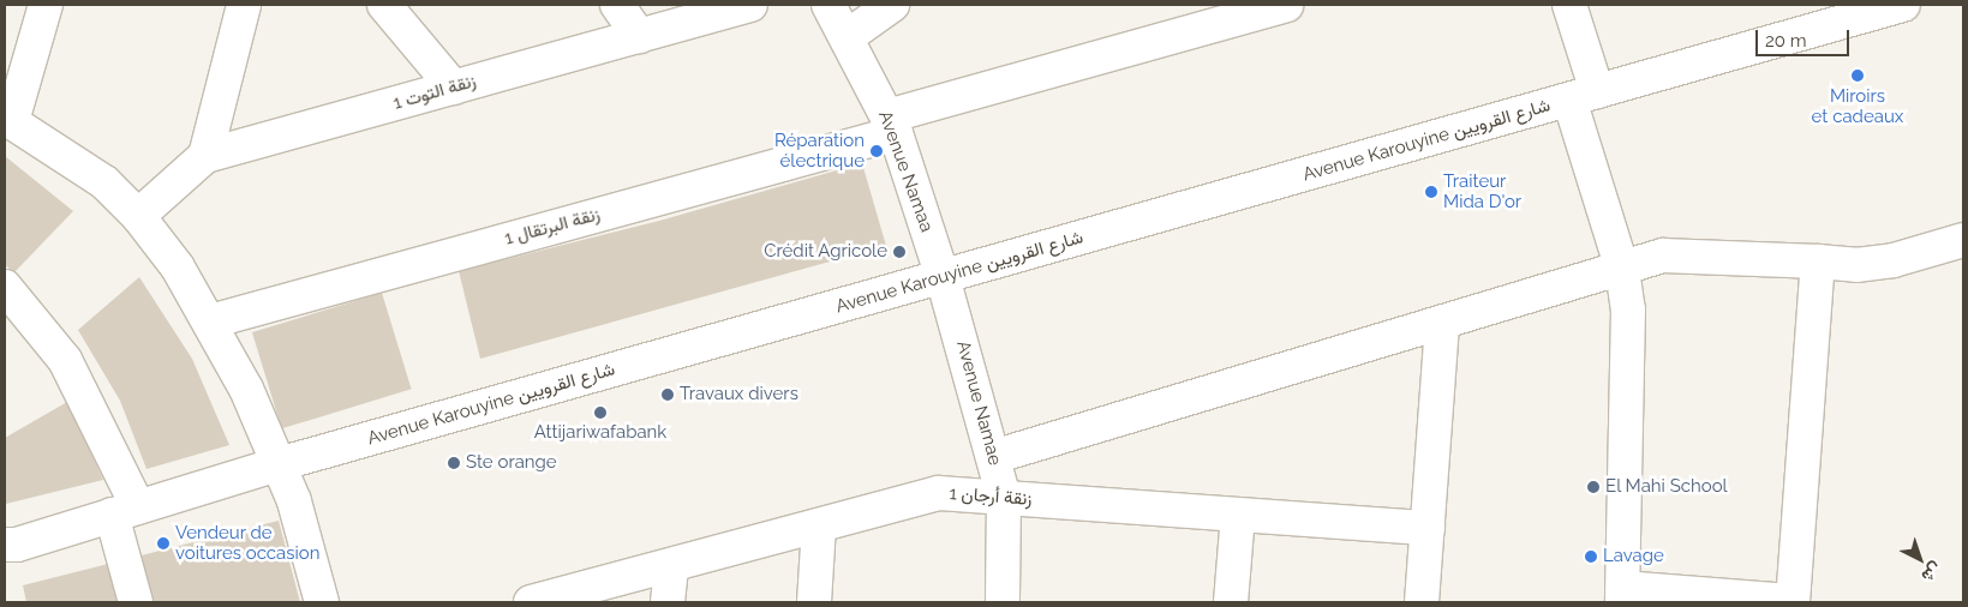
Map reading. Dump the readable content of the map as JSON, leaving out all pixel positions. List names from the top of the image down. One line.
{"streets":{"street":["زنقة التوت 1","Avenue Karouyine شارع القرويين","Avenue Namaa","زنقة البرتقال 1","Avenue Namae","زنقة أرجان 1"]},"crossings":[["Avenue Karouyine شارع القرويين","Avenue Namaa"],["Avenue Karouyine شارع القرويين","Avenue Namae"],["Avenue Namaa","زنقة البرتقال 1"],["Avenue Namaa","Avenue Namae"],["Avenue Namae","زنقة أرجان 1"]],"places":["Miroirs et cadeaux","Réparation électrique","Traiteur Mida D'or","Crédit Agricole","Travaux divers","Attijariwafabank","Ste orange","El Mahi School","Vendeur de voitures occasion","Lavage"],"scale_bar":"20 m","north":"bottom right"}
